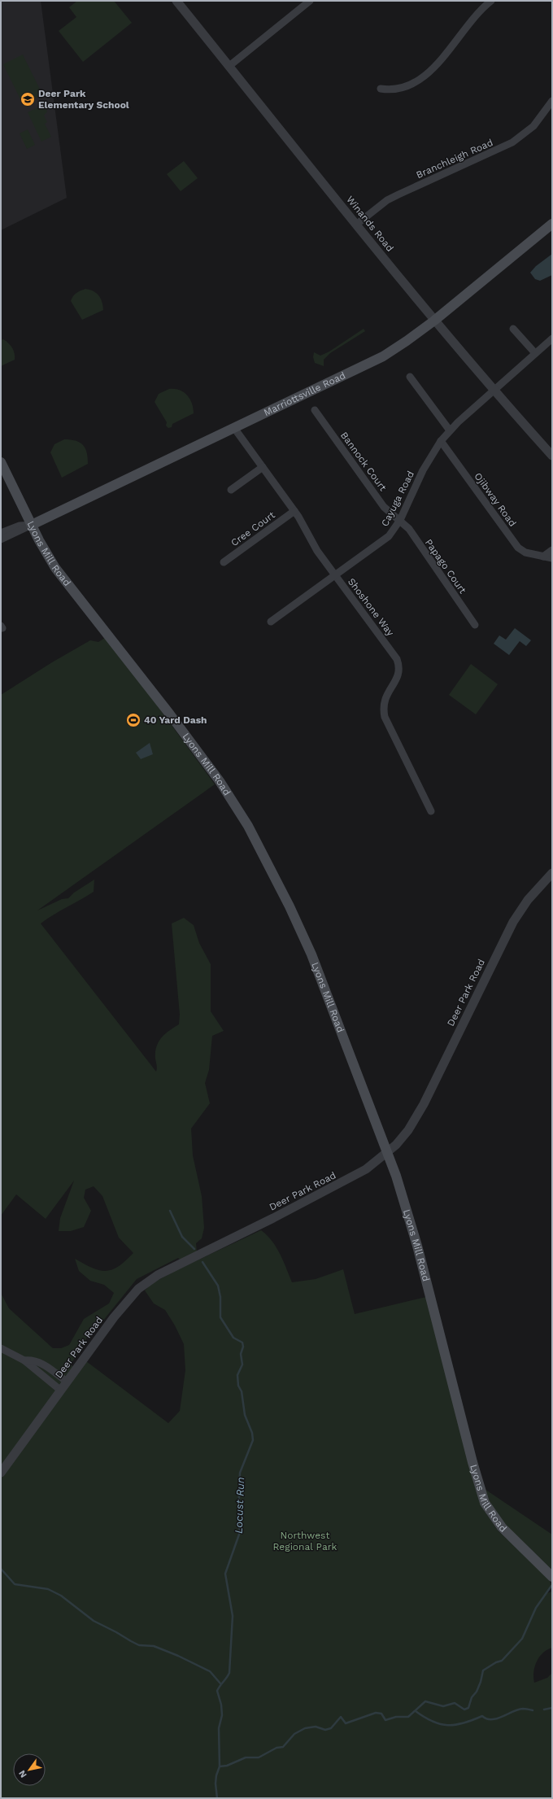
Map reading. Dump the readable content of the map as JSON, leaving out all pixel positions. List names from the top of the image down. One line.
{"streets":{"main road":["Marriottsville Road","Lyons Mill Road"],"street":["Branchleigh Road","Winands Road","Bannock Court","Cayuga Road","Ojibway Road","Cree Court","Papago Court","Shoshone Way","Deer Park Road"]},"crossings":[["Branchleigh Road","Winands Road"],["Winands Road","Marriottsville Road"],["Winands Road","Cayuga Road"],["Marriottsville Road","Lyons Mill Road"],["Marriottsville Road","Shoshone Way"],["Bannock Court","Cayuga Road"],["Bannock Court","Papago Court"],["Cayuga Road","Ojibway Road"],["Cayuga Road","Papago Court"],["Cayuga Road","Shoshone Way"],["Cree Court","Shoshone Way"],["Lyons Mill Road","Deer Park Road"]],"water":["Locust Run"],"parks":["Northwest Regional Park"],"places":{"school or university":["Deer Park Elementary School"],"sports":["40 Yard Dash"]},"north":"bottom left"}
